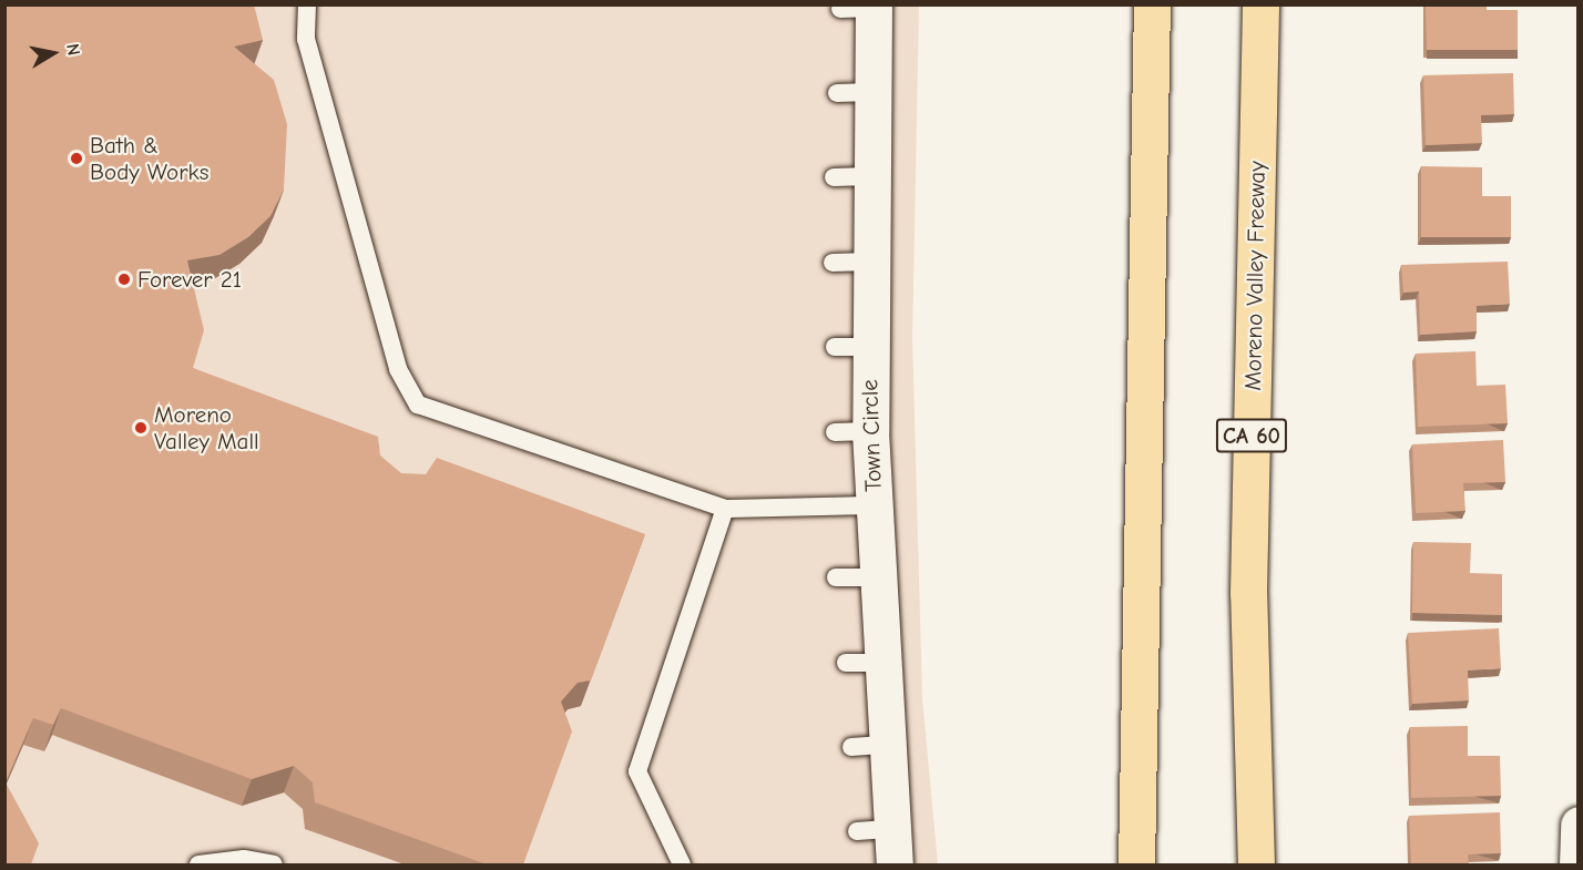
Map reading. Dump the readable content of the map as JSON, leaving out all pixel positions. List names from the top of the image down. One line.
{"streets":{"highway":["Moreno Valley Freeway","CA 60"],"street":["Town Circle"]},"places":["Bath & Body Works","Forever 21","Moreno Valley Mall"],"north":"right"}
